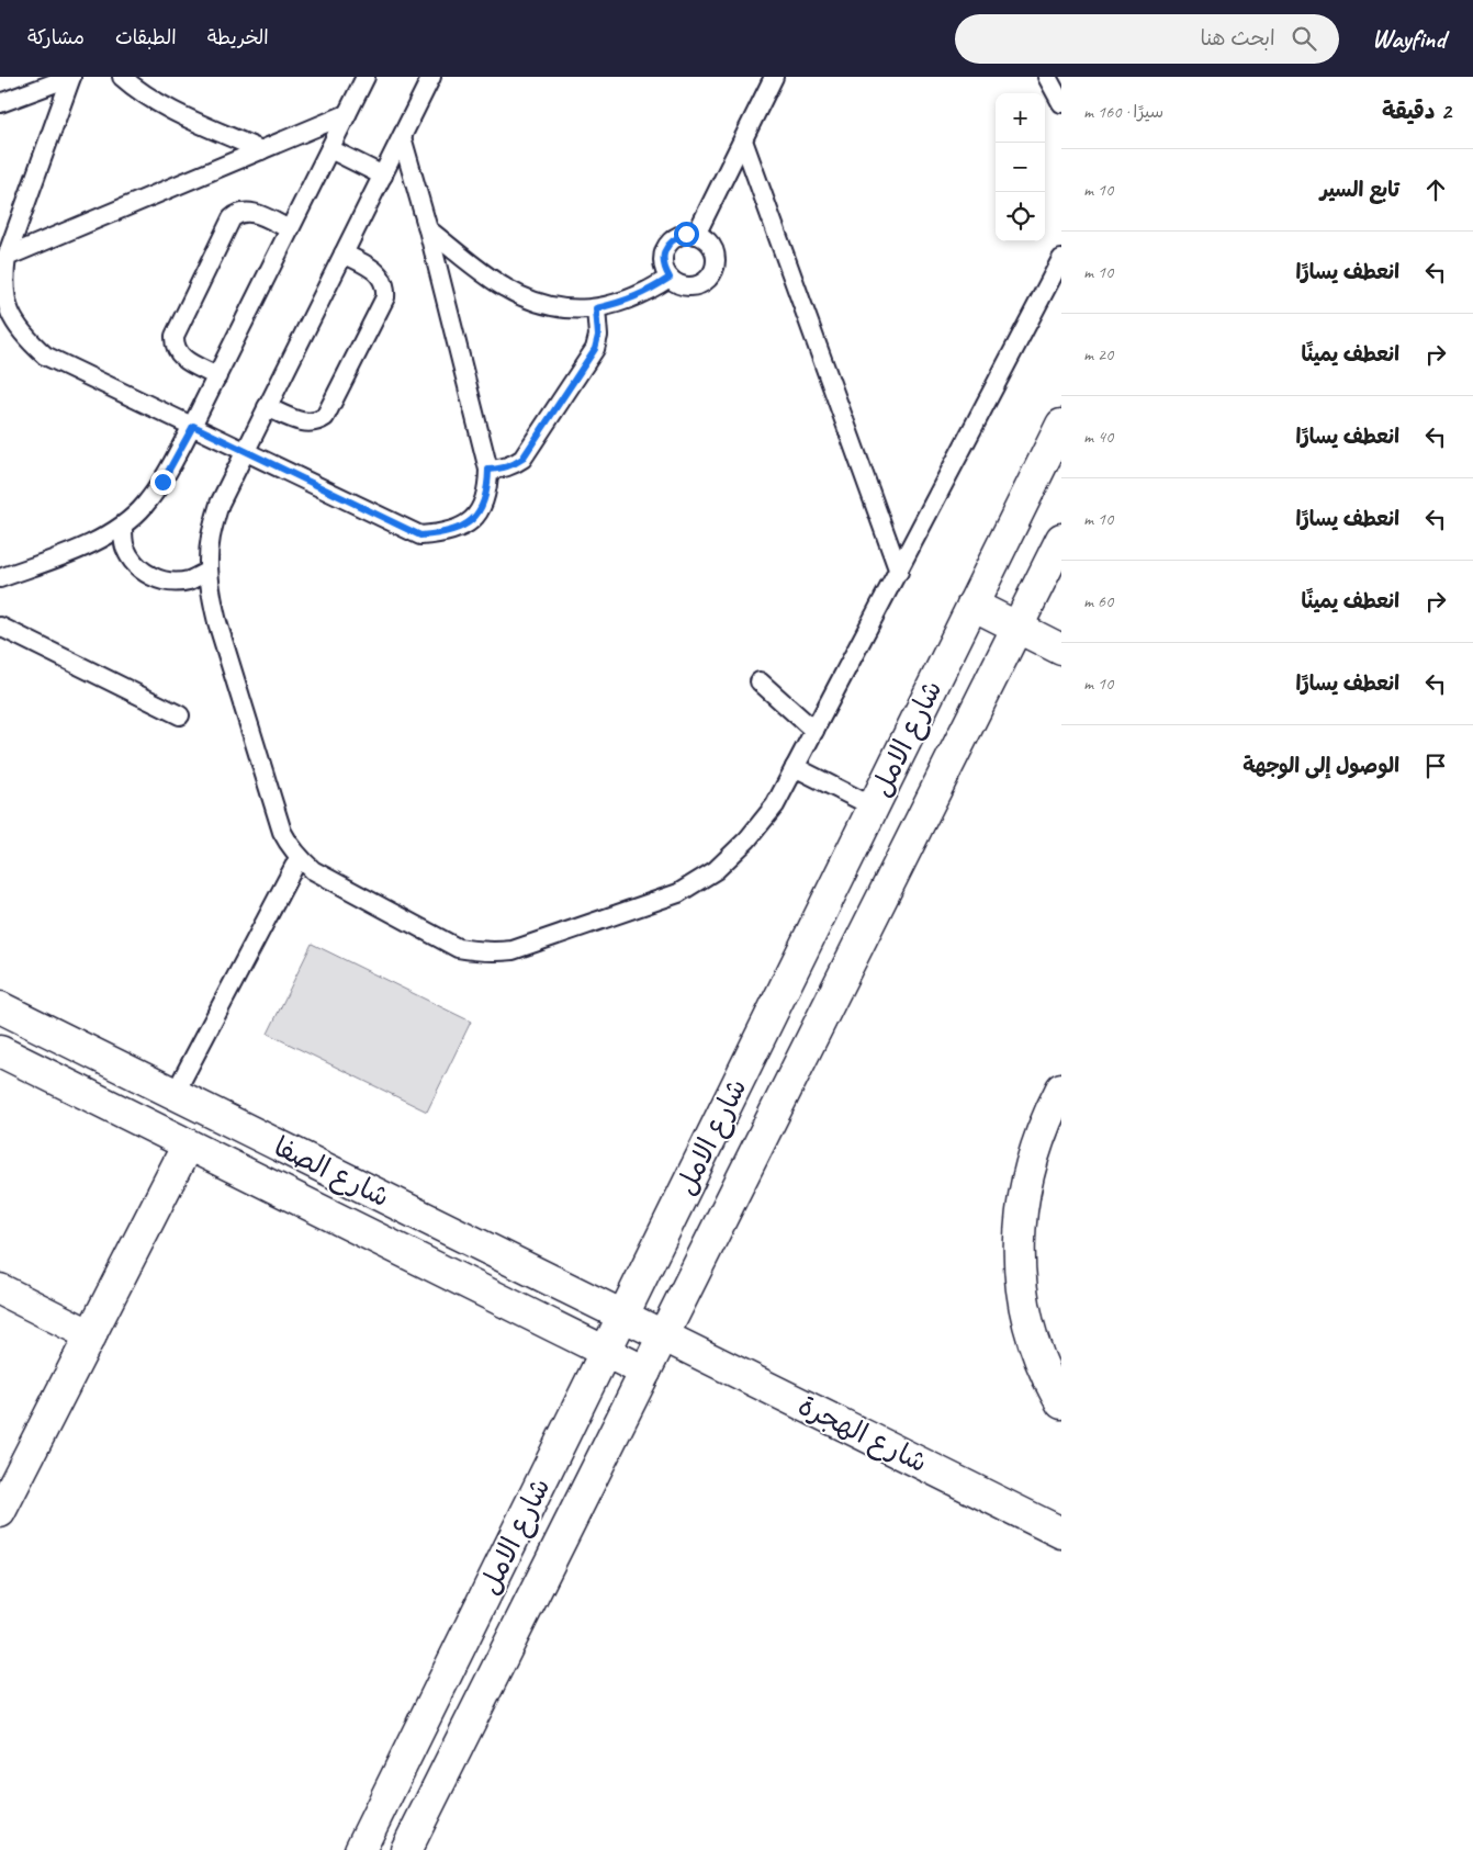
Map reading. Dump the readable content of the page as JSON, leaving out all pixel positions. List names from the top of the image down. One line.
{"streets":{"street":["شارع الامل","شارع الصفا","شارع الهجرة"]},"crossings":[["شارع الامل","شارع الصفا"],["شارع الامل","شارع الهجرة"],["شارع الصفا","شارع الهجرة"]],"page":{"header":"Wayfind","search":"ابحث هنا","nav":["الخريطة","الطبقات","مشاركة"],"heading":["2 دقيقة","سيرًا · 160 m"],"map_buttons":["+","−"],"list":[["تابع السير","10 m"],["انعطف يسارًا","10 m"],["انعطف يمينًا","20 m"],["انعطف يسارًا","40 m"],["انعطف يسارًا","10 m"],["انعطف يمينًا","60 m"],["انعطف يسارًا","10 m"],"الوصول إلى الوجهة"]}}
